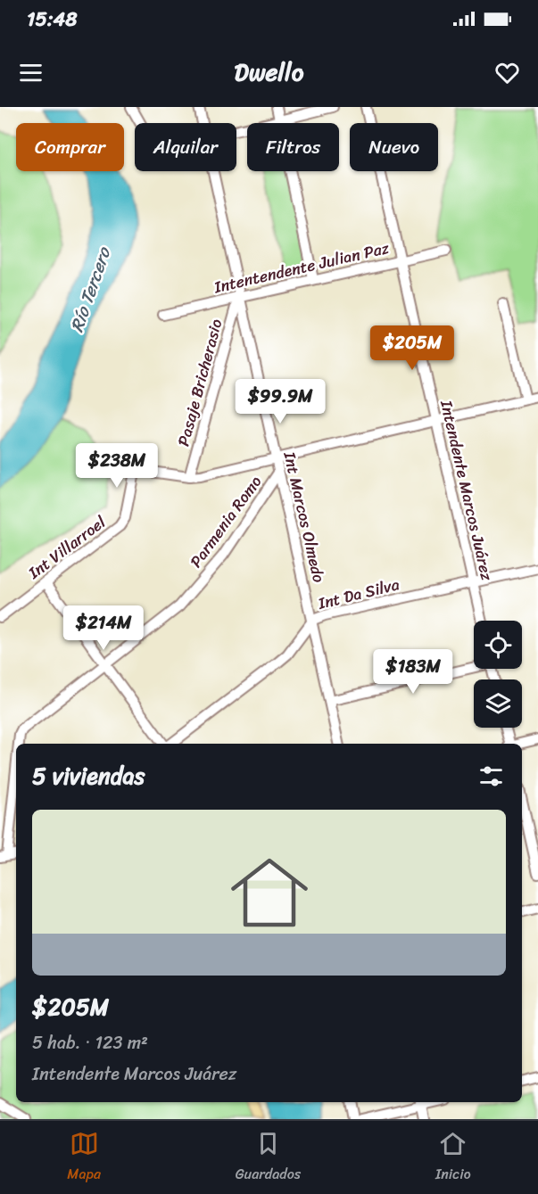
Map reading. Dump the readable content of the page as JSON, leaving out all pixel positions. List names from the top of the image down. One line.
{"streets":{"street":["Intentendente Julian Paz","Pasaje Bricherasio","Intendente Marcos Juárez","Int Marcos Olmedo","Parmenia Romo","Int Villarroel","Int Da Silva"]},"crossings":[["Intentendente Julian Paz","Pasaje Bricherasio"],["Intentendente Julian Paz","Intendente Marcos Juárez"],["Intentendente Julian Paz","Int Marcos Olmedo"],["Pasaje Bricherasio","Int Marcos Olmedo"],["Pasaje Bricherasio","Int Villarroel"],["Intendente Marcos Juárez","Int Villarroel"],["Intendente Marcos Juárez","Int Da Silva"],["Int Marcos Olmedo","Parmenia Romo"],["Int Marcos Olmedo","Int Villarroel"],["Int Marcos Olmedo","Int Da Silva"]],"water":["Río Tercero"],"page":{"status":"15:48","header":"Dwello","chip":["Comprar","Alquilar","Filtros","Nuevo"],"price":["$205M","$99.9M","$238M","$214M","$183M"],"heading":"5 viviendas","list":[{"name":"$205M","note":"5 hab. · 123 m² · Intendente Marcos Juárez"}],"tabs":["Mapa","Guardados","Inicio"]}}
